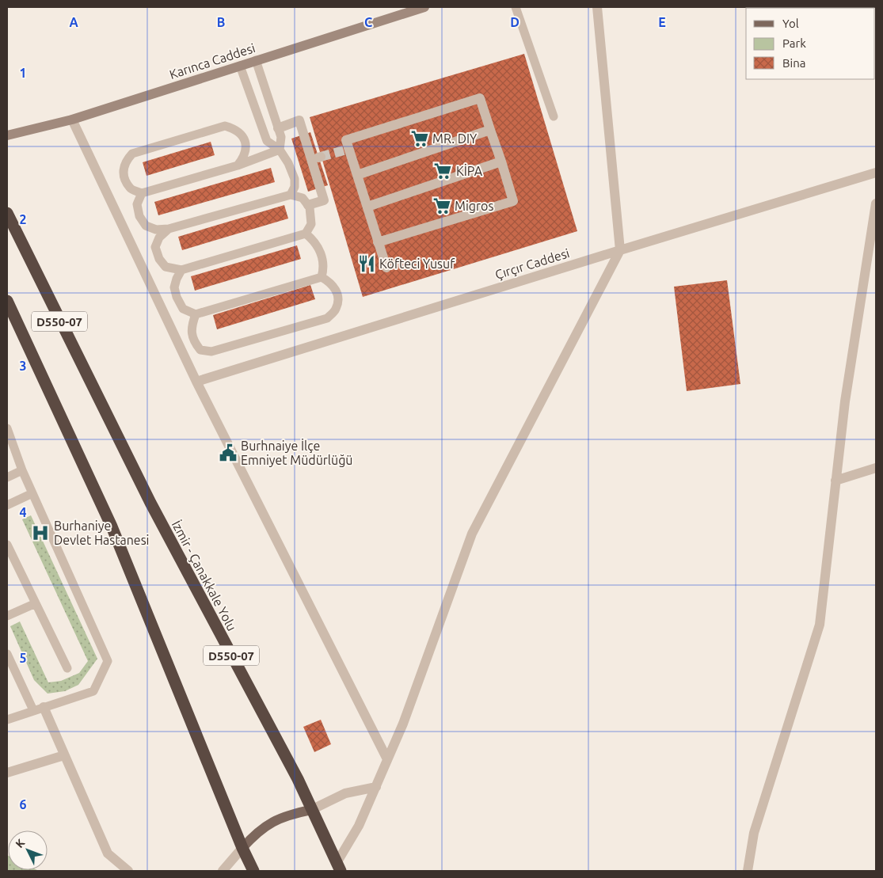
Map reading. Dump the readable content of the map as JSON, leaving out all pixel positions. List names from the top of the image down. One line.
{"streets":{"highway":["D550-07","İzmir - Çanakkale Yolu"],"street":["Karınca Caddesi","Çırçır Caddesi"]},"places":{"supermarket":["MR. DIY","KİPA","Migros"],"restaurant":["Köfteci Yusuf"],"public building":["Burhnaiye İlçe Emniyet Müdürlüğü"],"hospital":["Burhaniye Devlet Hastanesi"]},"legend":["Yol","Park","Bina"],"north":"top left","grid":{"columns":["A","B","C","D","E"],"rows":["1","2","3","4","5","6"]}}
